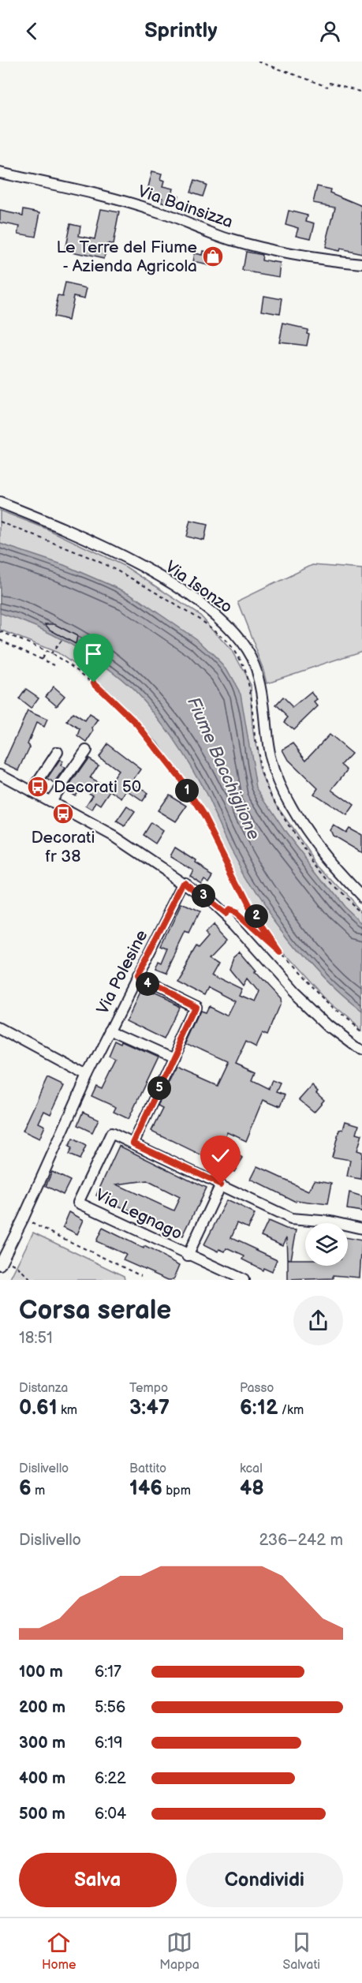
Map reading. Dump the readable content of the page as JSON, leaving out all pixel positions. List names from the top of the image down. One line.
{"streets":{"street":["Via Bainsizza","Via Isonzo","Via Polesine","Via Legnago"]},"water":["Fiume Bacchiglione"],"places":{"shop":["Le Terre del Fiume - Azienda Agricola"],"bus stop":["Decorati 50","Decorati fr 38"]},"page":{"header":"Sprintly","pins":["1","3","2","4","5"],"heading":["Corsa serale","18:51"],"stats":[["Distanza","0.61 km"],["Tempo","3:47"],["Passo","6:12 /km"],["Dislivello","6 m"],["Battito","146 bpm"],["kcal","48"]],"chart":["Dislivello","236–242 m"],"list":[{"name":"100 m","note":"6:17"},{"name":"200 m","note":"5:56"},{"name":"300 m","note":"6:19"},{"name":"400 m","note":"6:22"},{"name":"500 m","note":"6:04"}],"buttons":["Salva","Condividi"],"tabs":["Home","Mappa","Salvati"]}}
